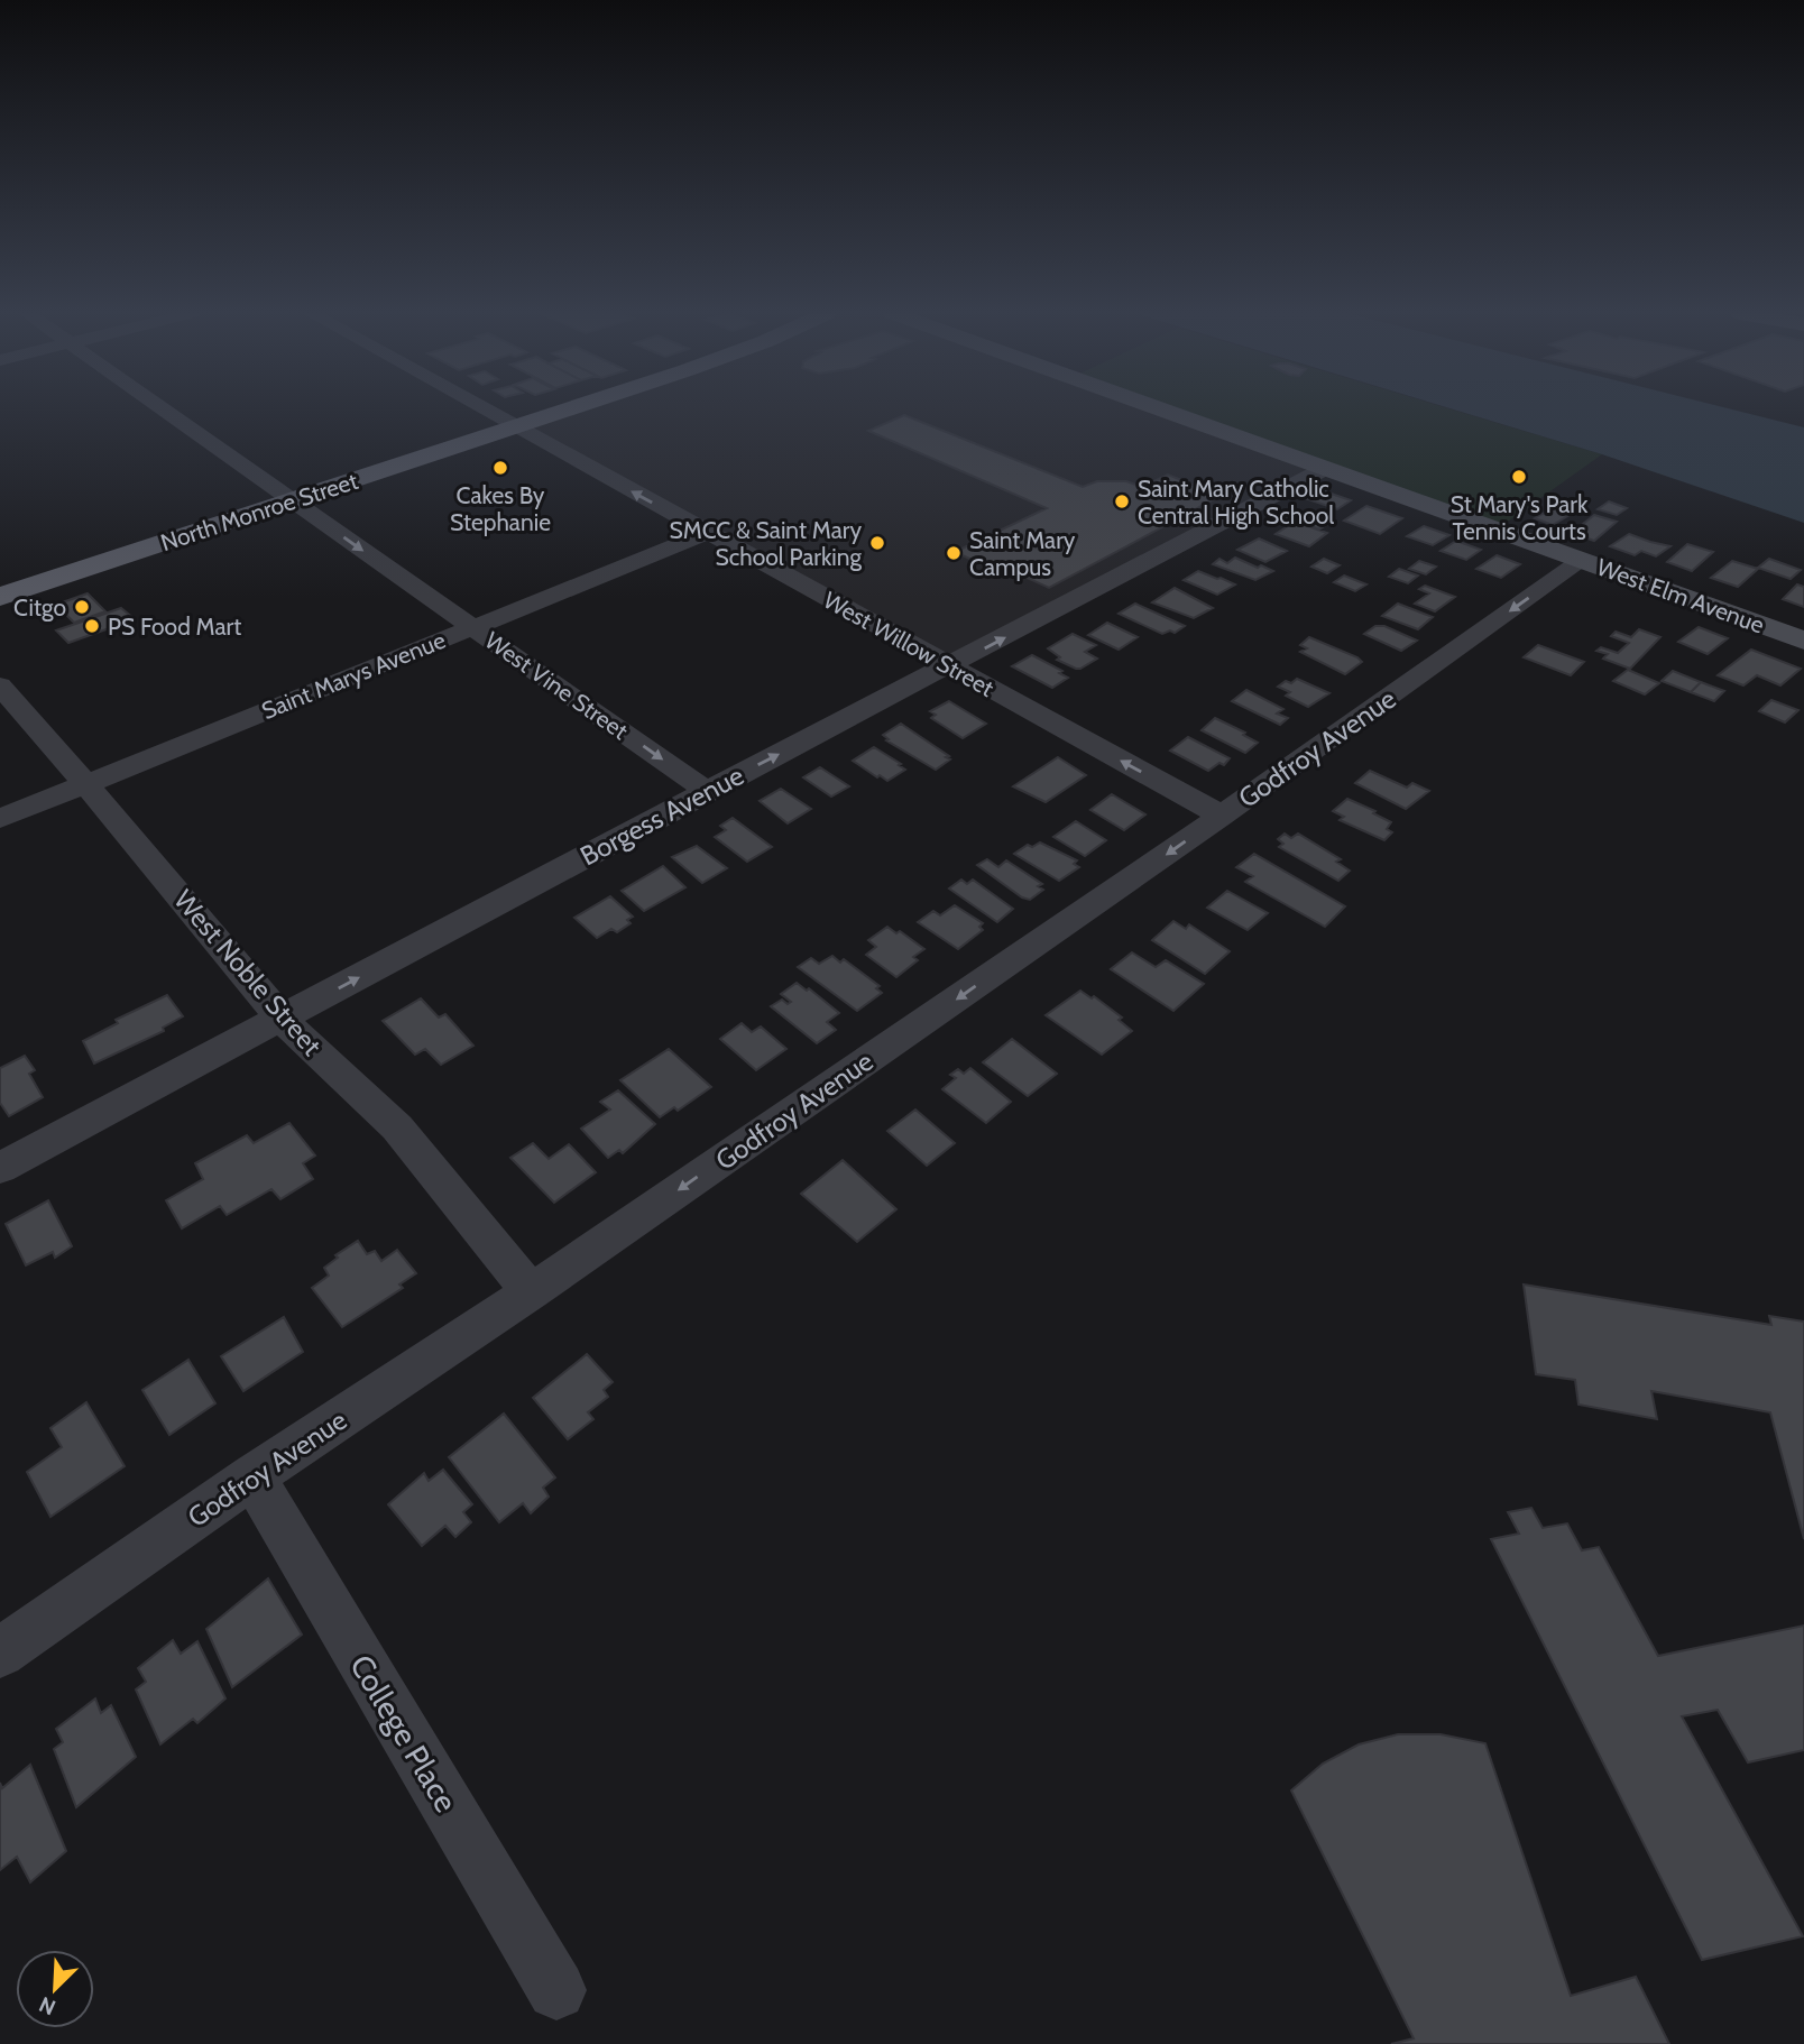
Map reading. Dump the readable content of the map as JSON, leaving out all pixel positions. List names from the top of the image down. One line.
{"streets":{"main road":["North Monroe Street"],"street":["West Elm Avenue","West Willow Street","Saint Marys Avenue","West Vine Street","Godfroy Avenue","Borgess Avenue","West Noble Street","College Place"]},"crossings":[["North Monroe Street","West Willow Street"],["North Monroe Street","West Vine Street"],["West Elm Avenue","Godfroy Avenue"],["West Elm Avenue","Borgess Avenue"],["West Willow Street","Saint Marys Avenue"],["West Willow Street","Godfroy Avenue"],["West Willow Street","Borgess Avenue"],["Saint Marys Avenue","West Vine Street"],["Saint Marys Avenue","West Noble Street"],["West Vine Street","Borgess Avenue"],["Godfroy Avenue","West Noble Street"],["Godfroy Avenue","College Place"],["Borgess Avenue","West Noble Street"]],"one_way":["West Willow Street","West Vine Street","Godfroy Avenue","Borgess Avenue"],"places":["Cakes By Stephanie","St Mary's Park Tennis Courts","Saint Mary Catholic Central High School","SMCC & Saint Mary School Parking","Saint Mary Campus","Citgo","PS Food Mart"],"north":"bottom left"}
